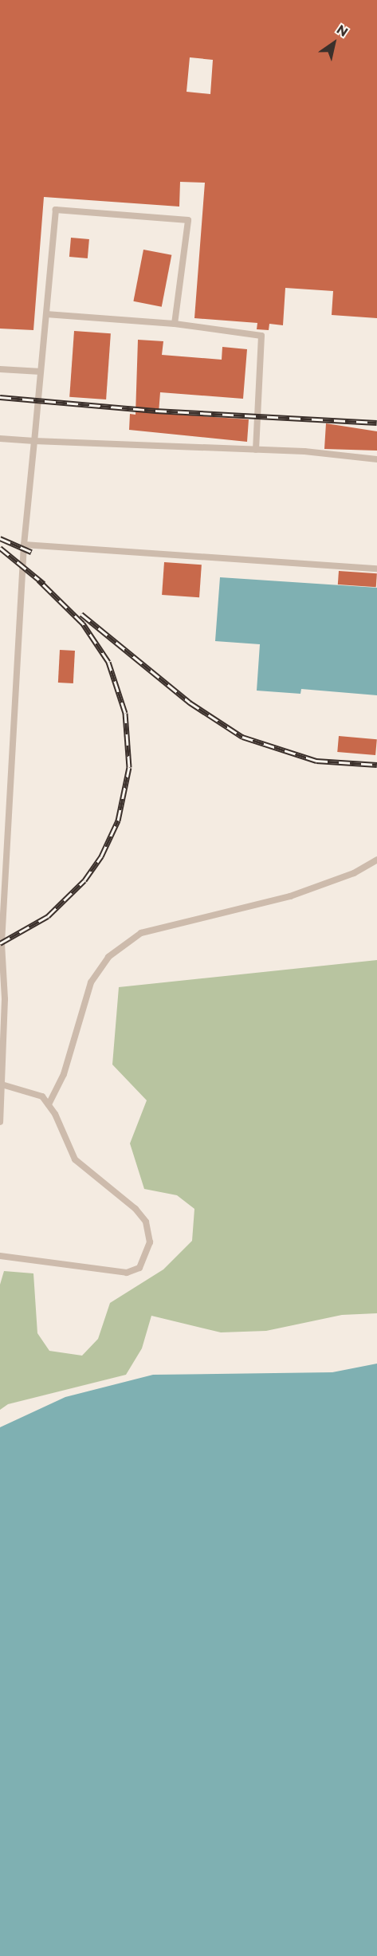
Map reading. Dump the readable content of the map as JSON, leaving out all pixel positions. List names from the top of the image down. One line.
{"north":"top right"}
